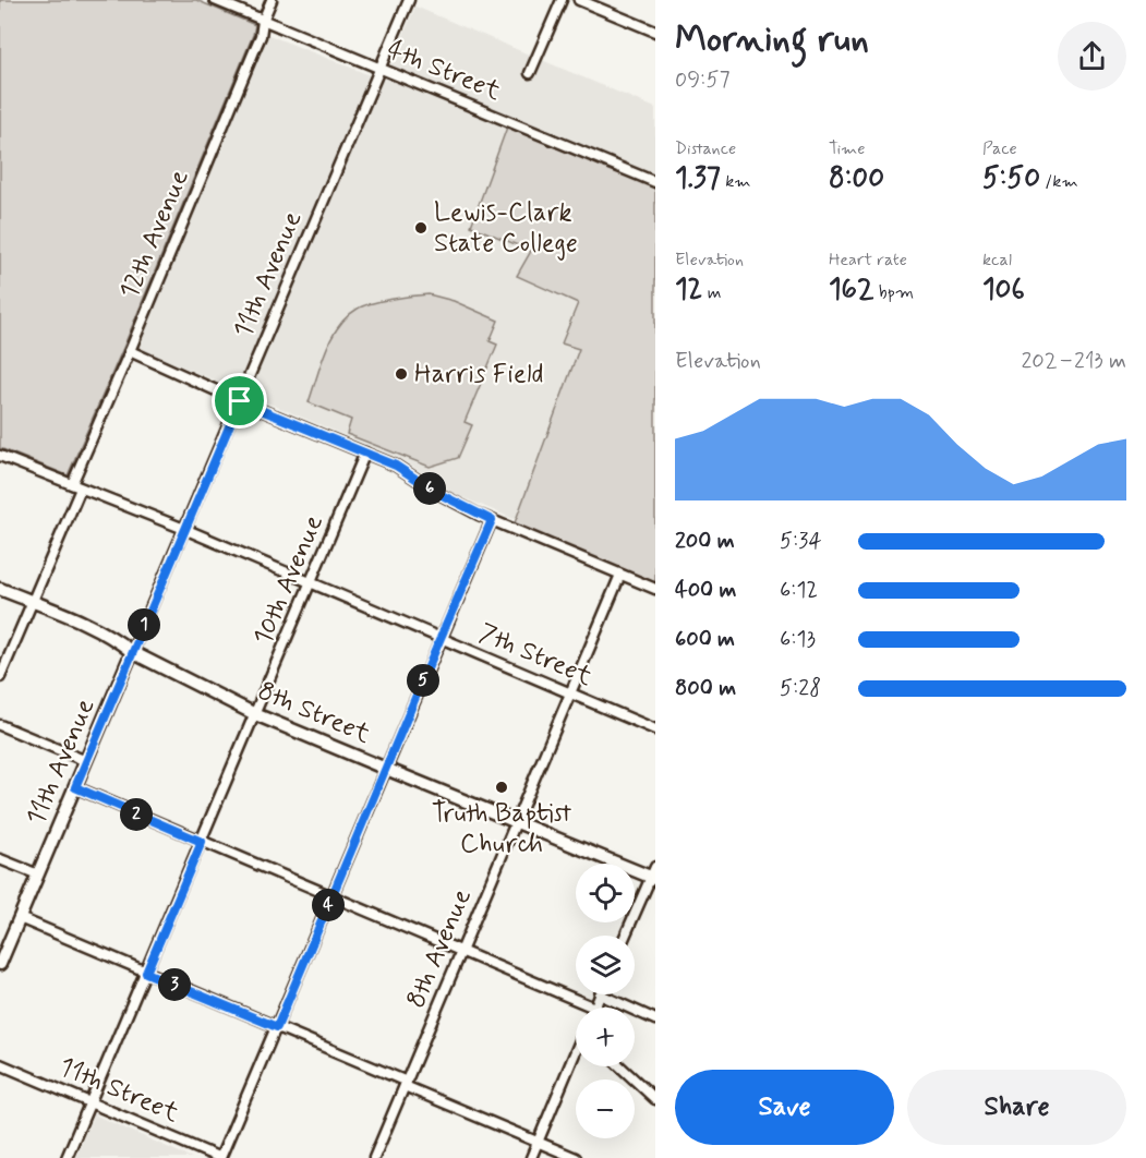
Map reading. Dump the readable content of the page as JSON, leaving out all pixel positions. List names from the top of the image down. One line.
{"streets":{"main road":["11th Avenue","8th Street"],"street":["4th Street","12th Avenue","10th Avenue","7th Street","8th Avenue","11th Street"]},"crossings":[["4th Street","12th Avenue"],["4th Street","11th Avenue"],["12th Avenue","7th Street"],["12th Avenue","8th Street"],["11th Avenue","7th Street"],["11th Avenue","8th Street"],["10th Avenue","7th Street"],["10th Avenue","8th Street"],["10th Avenue","11th Street"],["7th Street","8th Avenue"],["8th Street","8th Avenue"]],"places":["Lewis-Clark State College","Harris Field","Truth Baptist Church"],"page":{"heading":["Morning run","09:57"],"stats":[["Distance","1.37 km"],["Time","8:00"],["Pace","5:50 /km"],["Elevation","12 m"],["Heart rate","162 bpm"],["kcal","106"]],"chart":["Elevation","202–213 m"],"pins":["6","1","5","2","4","3"],"list":[{"name":"200 m","note":"5:34"},{"name":"400 m","note":"6:12"},{"name":"600 m","note":"6:13"},{"name":"800 m","note":"5:28"}],"map_buttons":["+","−"],"buttons":["Save","Share"]}}
